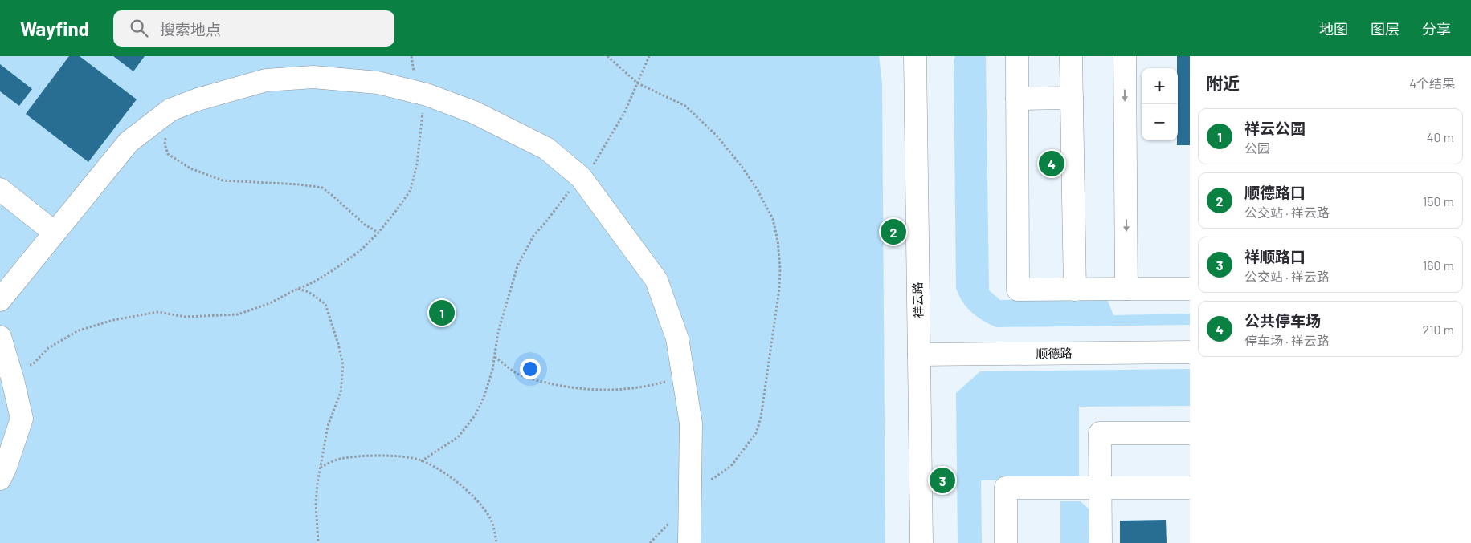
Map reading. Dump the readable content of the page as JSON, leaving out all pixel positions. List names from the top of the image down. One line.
{"streets":{"street":["祥云路","顺德路"]},"crossings":[["祥云路","顺德路"]],"page":{"header":"Wayfind","search":"搜索地点","nav":["地图","图层","分享"],"heading":["附近","4个结果"],"map_buttons":["+","−"],"list":[{"mark":"1","name":"祥云公园","note":"公园","value":"40 m"},{"mark":"2","name":"顺德路口","note":"公交站 · 祥云路","value":"150 m"},{"mark":"3","name":"祥顺路口","note":"公交站 · 祥云路","value":"160 m"},{"mark":"4","name":"公共停车场","note":"停车场 · 祥云路","value":"210 m"}],"pins":["4","2","1","3"]}}
